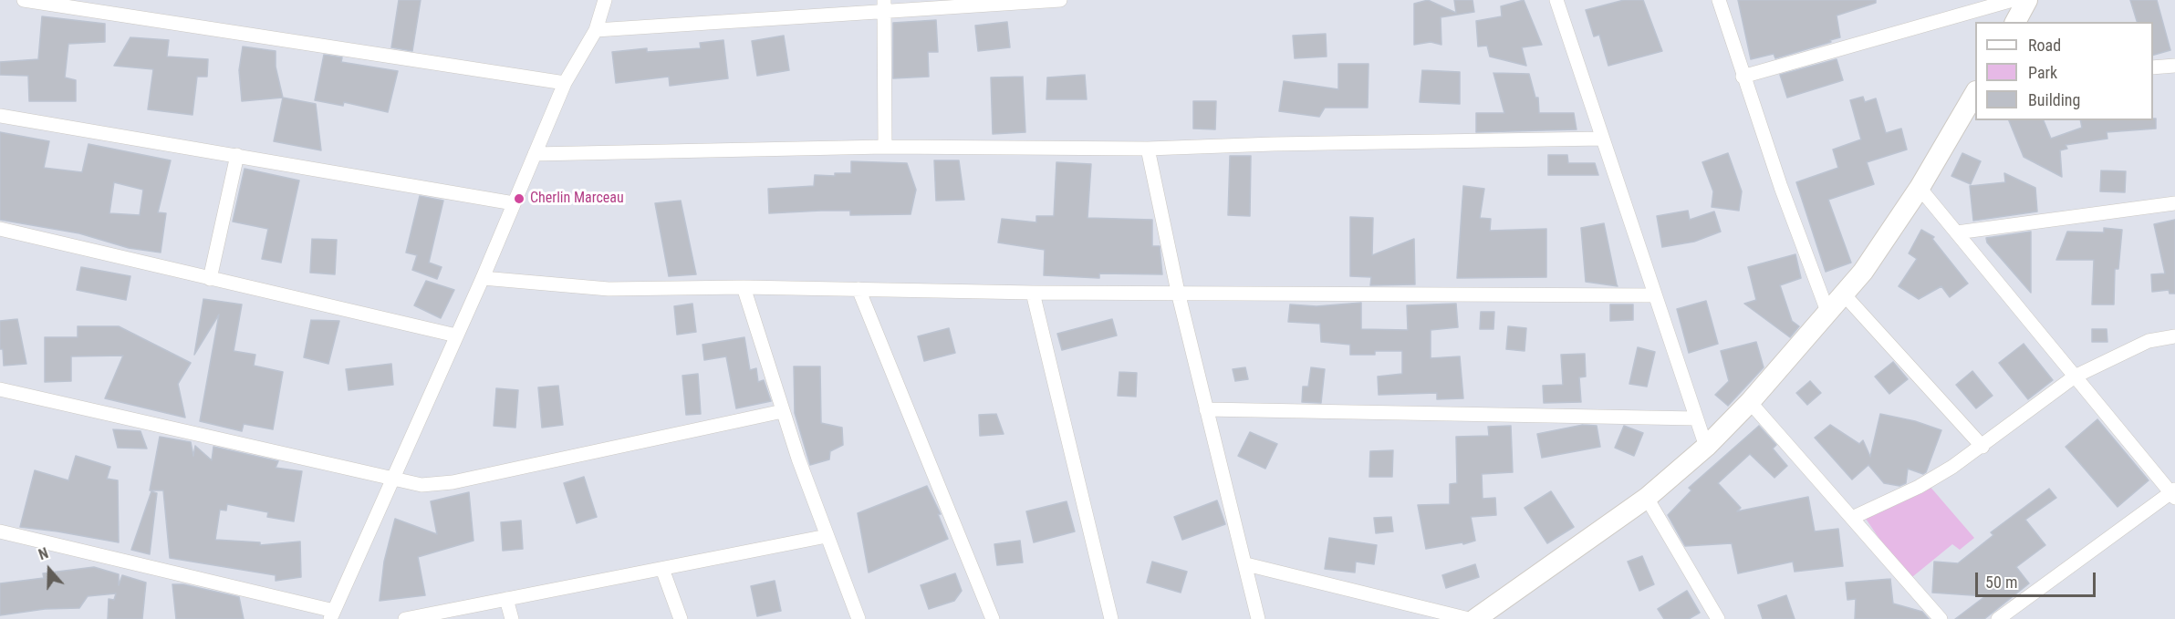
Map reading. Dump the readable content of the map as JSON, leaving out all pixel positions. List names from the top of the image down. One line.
{"places":["Cherlin Marceau"],"legend":["Road","Park","Building"],"scale_bar":"50 m","north":"top"}
